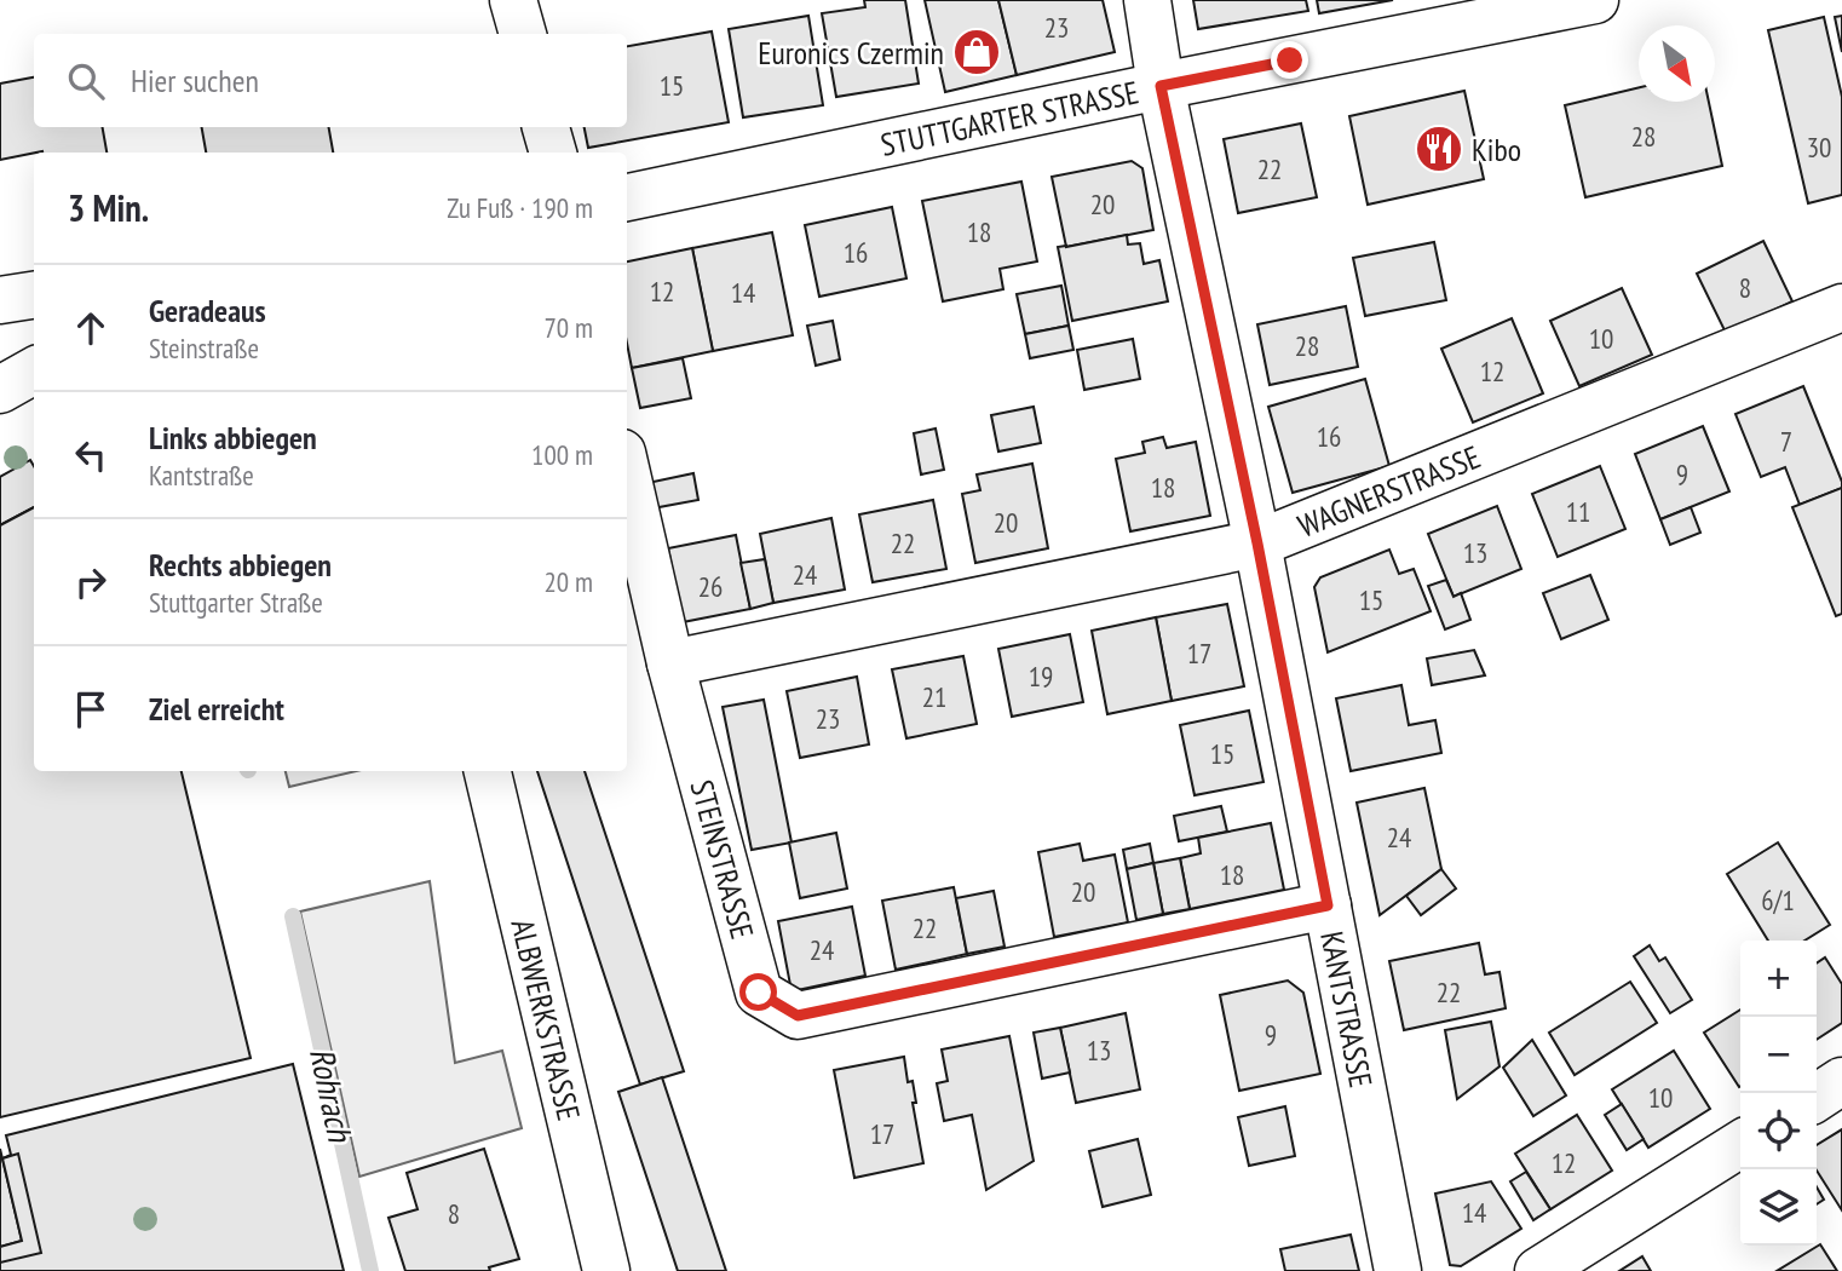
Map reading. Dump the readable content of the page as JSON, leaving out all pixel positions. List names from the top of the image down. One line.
{"streets":{"street":["STUTTGARTER STRASSE","WAGNERSTRASSE","STEINSTRASSE","KANTSTRASSE","ALBWERKSTRASSE"]},"crossings":[["STUTTGARTER STRASSE","KANTSTRASSE"],["WAGNERSTRASSE","STEINSTRASSE"],["WAGNERSTRASSE","KANTSTRASSE"],["STEINSTRASSE","KANTSTRASSE"]],"water":["Rohrach"],"places":{"shop":["Euronics Czermin"],"restaurant":["Kibo"]},"house_numbers":["23","15","28","30","22","20","18","16","8","12","14","10","28","12","16","7","9","18","11","20","22","13","24","26","15","17","19","21","23","15","24","18","20","6/1","22","24","22","9","13","10","17","12","14","8"],"north":"bottom right","page":{"search":"Hier suchen","heading":["3 Min.","Zu Fuß · 190 m"],"list":[["Geradeaus","Steinstraße","70 m"],["Links abbiegen","Kantstraße","100 m"],["Rechts abbiegen","Stuttgarter Straße","20 m"],"Ziel erreicht"],"map_buttons":["+","−"]}}
